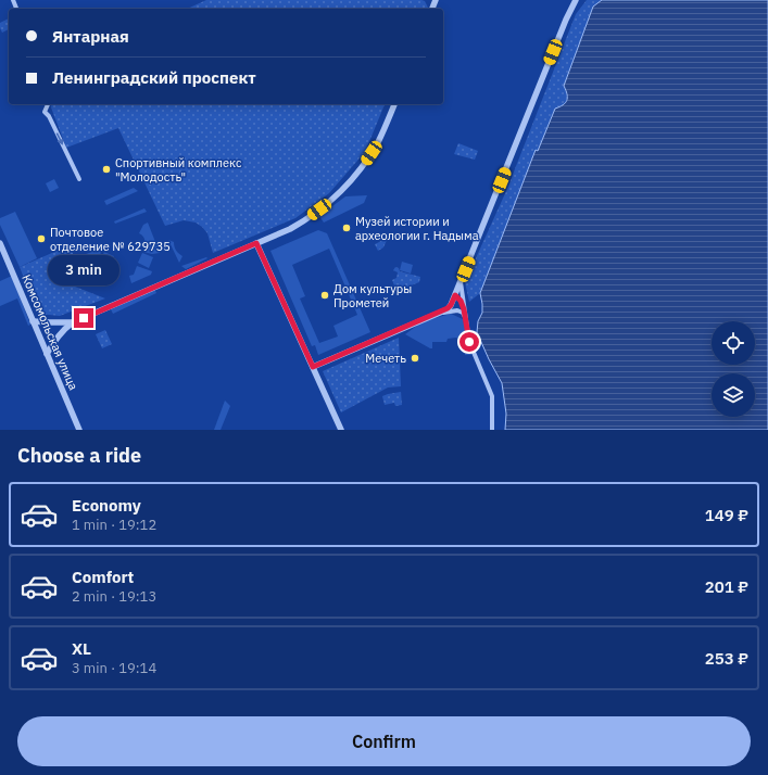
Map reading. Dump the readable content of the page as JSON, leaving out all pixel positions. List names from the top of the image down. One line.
{"streets":{"street":["Комсомольская улица"]},"places":["Спортивный комплекс \"Молодость\"","Музей истории и археологии г. Надыма","Почтовое отделение № 629735","Дом культуры Прометей","Мечеть"],"page":{"banner":["Янтарная","Ленинградский проспект"],"bubble":"3 min","heading":"Choose a ride","list":[{"name":"Economy","note":"1 min · 19:12","value":"149 ₽"},{"name":"Comfort","note":"2 min · 19:13","value":"201 ₽"},{"name":"XL","note":"3 min · 19:14","value":"253 ₽"}],"buttons":"Confirm"}}
